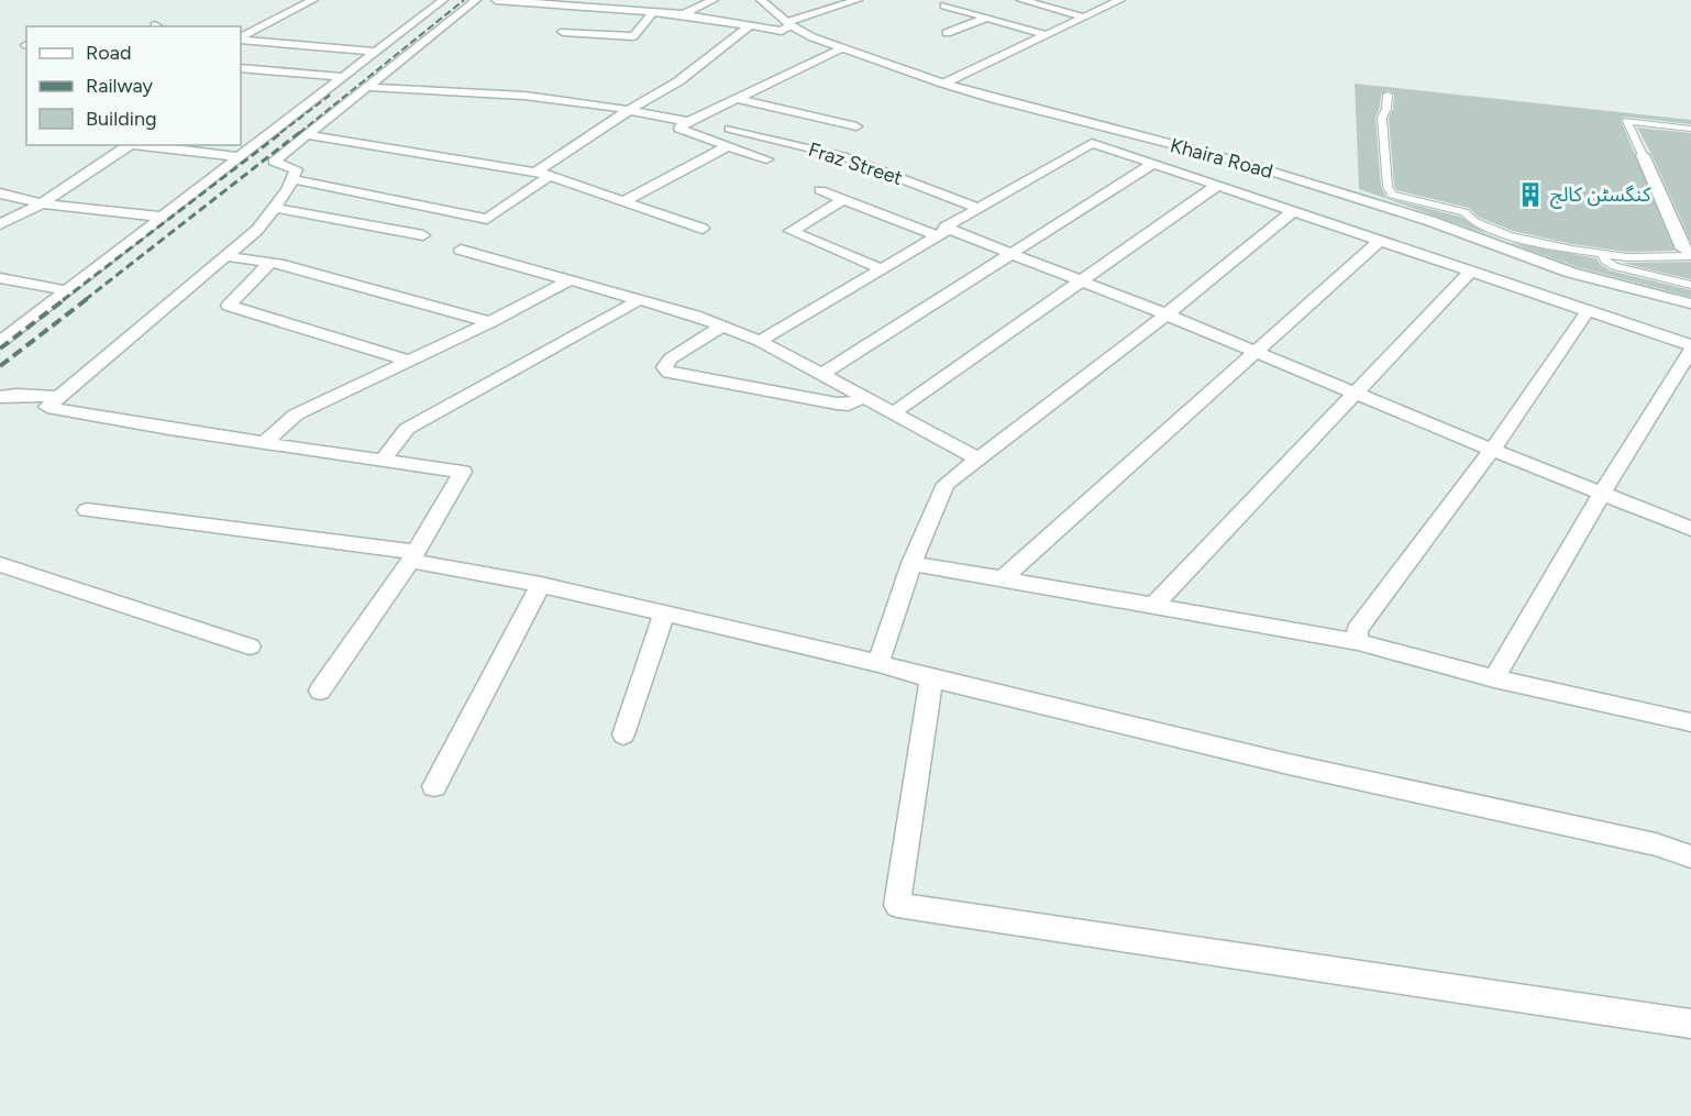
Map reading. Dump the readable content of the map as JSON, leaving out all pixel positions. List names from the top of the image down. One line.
{"streets":{"street":["Khaira Road","Fraz Street"]},"places":{"building":["کنگسٹن کالج"]},"legend":["Road","Railway","Building"]}
